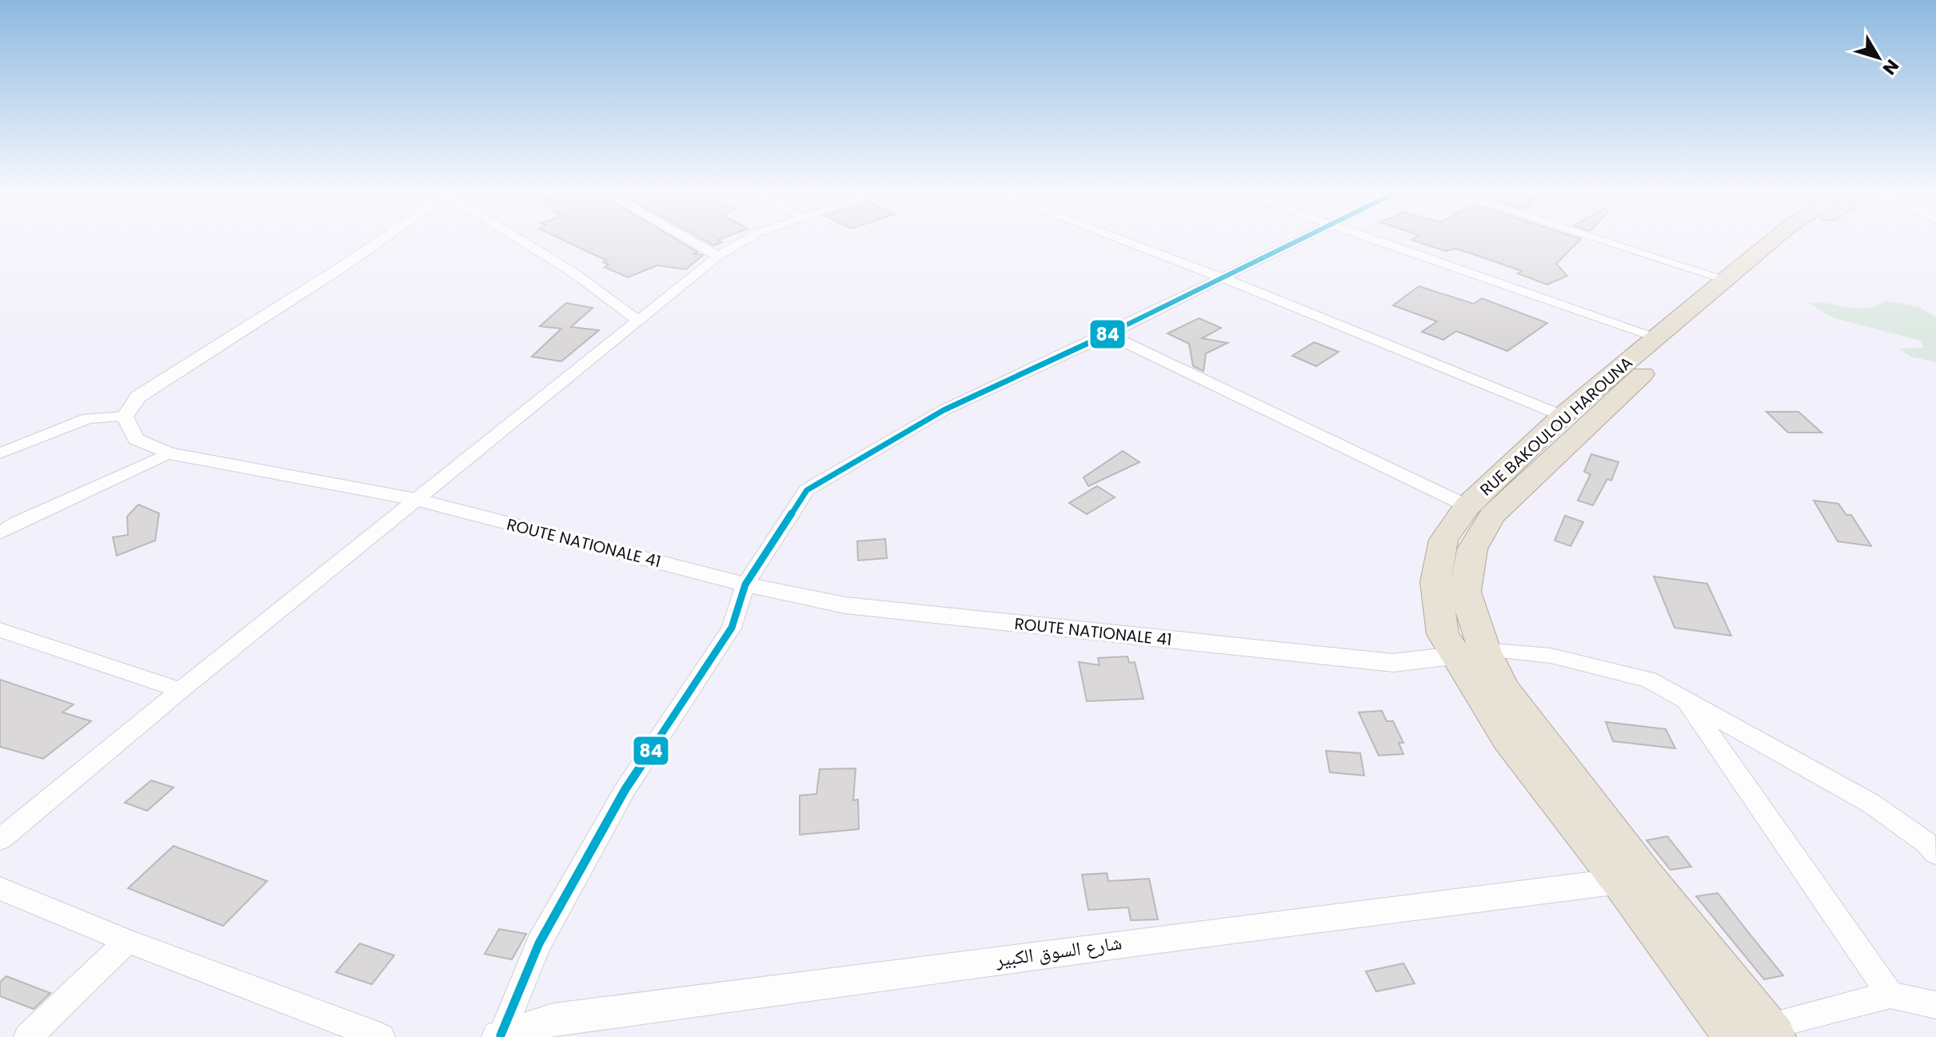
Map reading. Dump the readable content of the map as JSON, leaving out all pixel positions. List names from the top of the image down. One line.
{"streets":{"highway":["RUE BAKOULOU HAROUNA"],"street":["ROUTE NATIONALE 41","شارع السوق الكبير"]},"crossings":[["RUE BAKOULOU HAROUNA","ROUTE NATIONALE 41"],["RUE BAKOULOU HAROUNA","شارع السوق الكبير"]],"lines":["transit line 84"],"north":"bottom right"}
